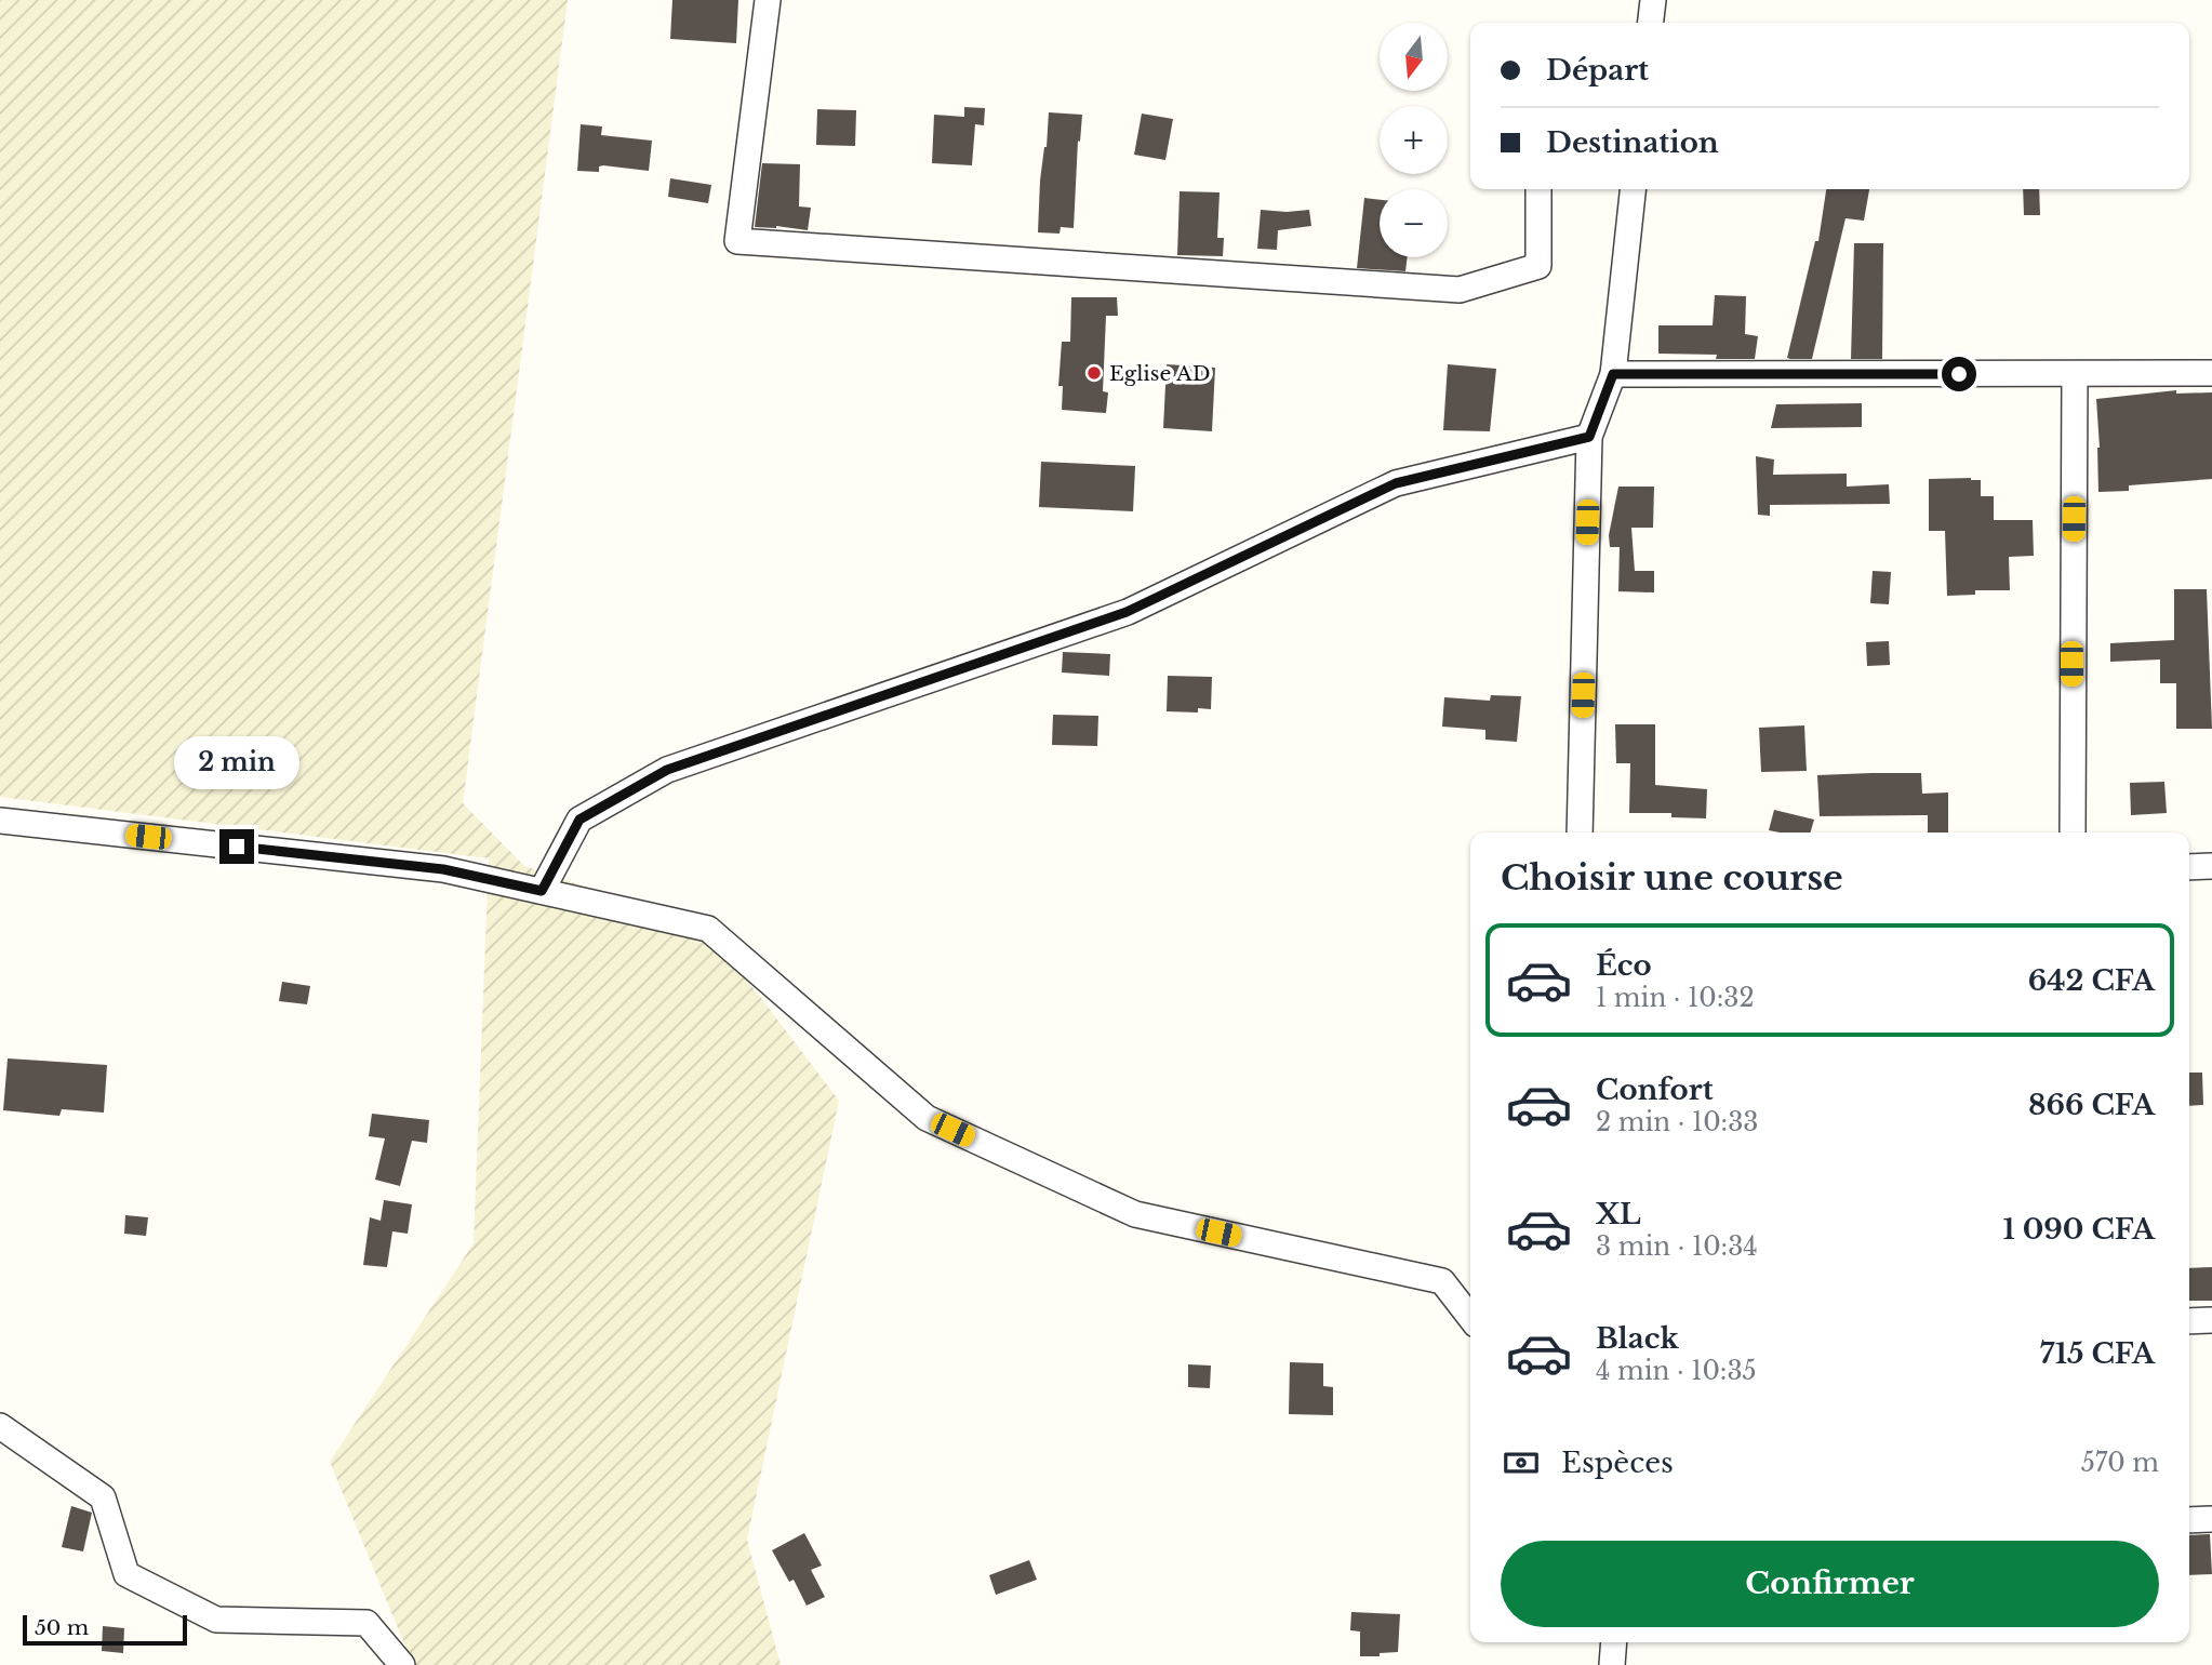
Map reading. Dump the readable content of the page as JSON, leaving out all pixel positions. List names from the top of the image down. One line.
{"places":["Eglise AD"],"scale_bar":"50 m","north":"bottom","page":{"map_buttons":["+","−"],"banner":["Départ","Destination"],"bubble":"2 min","heading":"Choisir une course","list":[{"name":"Éco","note":"1 min · 10:32","value":"642 CFA"},{"name":"Confort","note":"2 min · 10:33","value":"866 CFA"},{"name":"XL","note":"3 min · 10:34","value":"1 090 CFA"},{"name":"Black","note":"4 min · 10:35","value":"715 CFA"}],"pay":["Espèces","570 m"],"buttons":"Confirmer","scale":"50 m"}}
